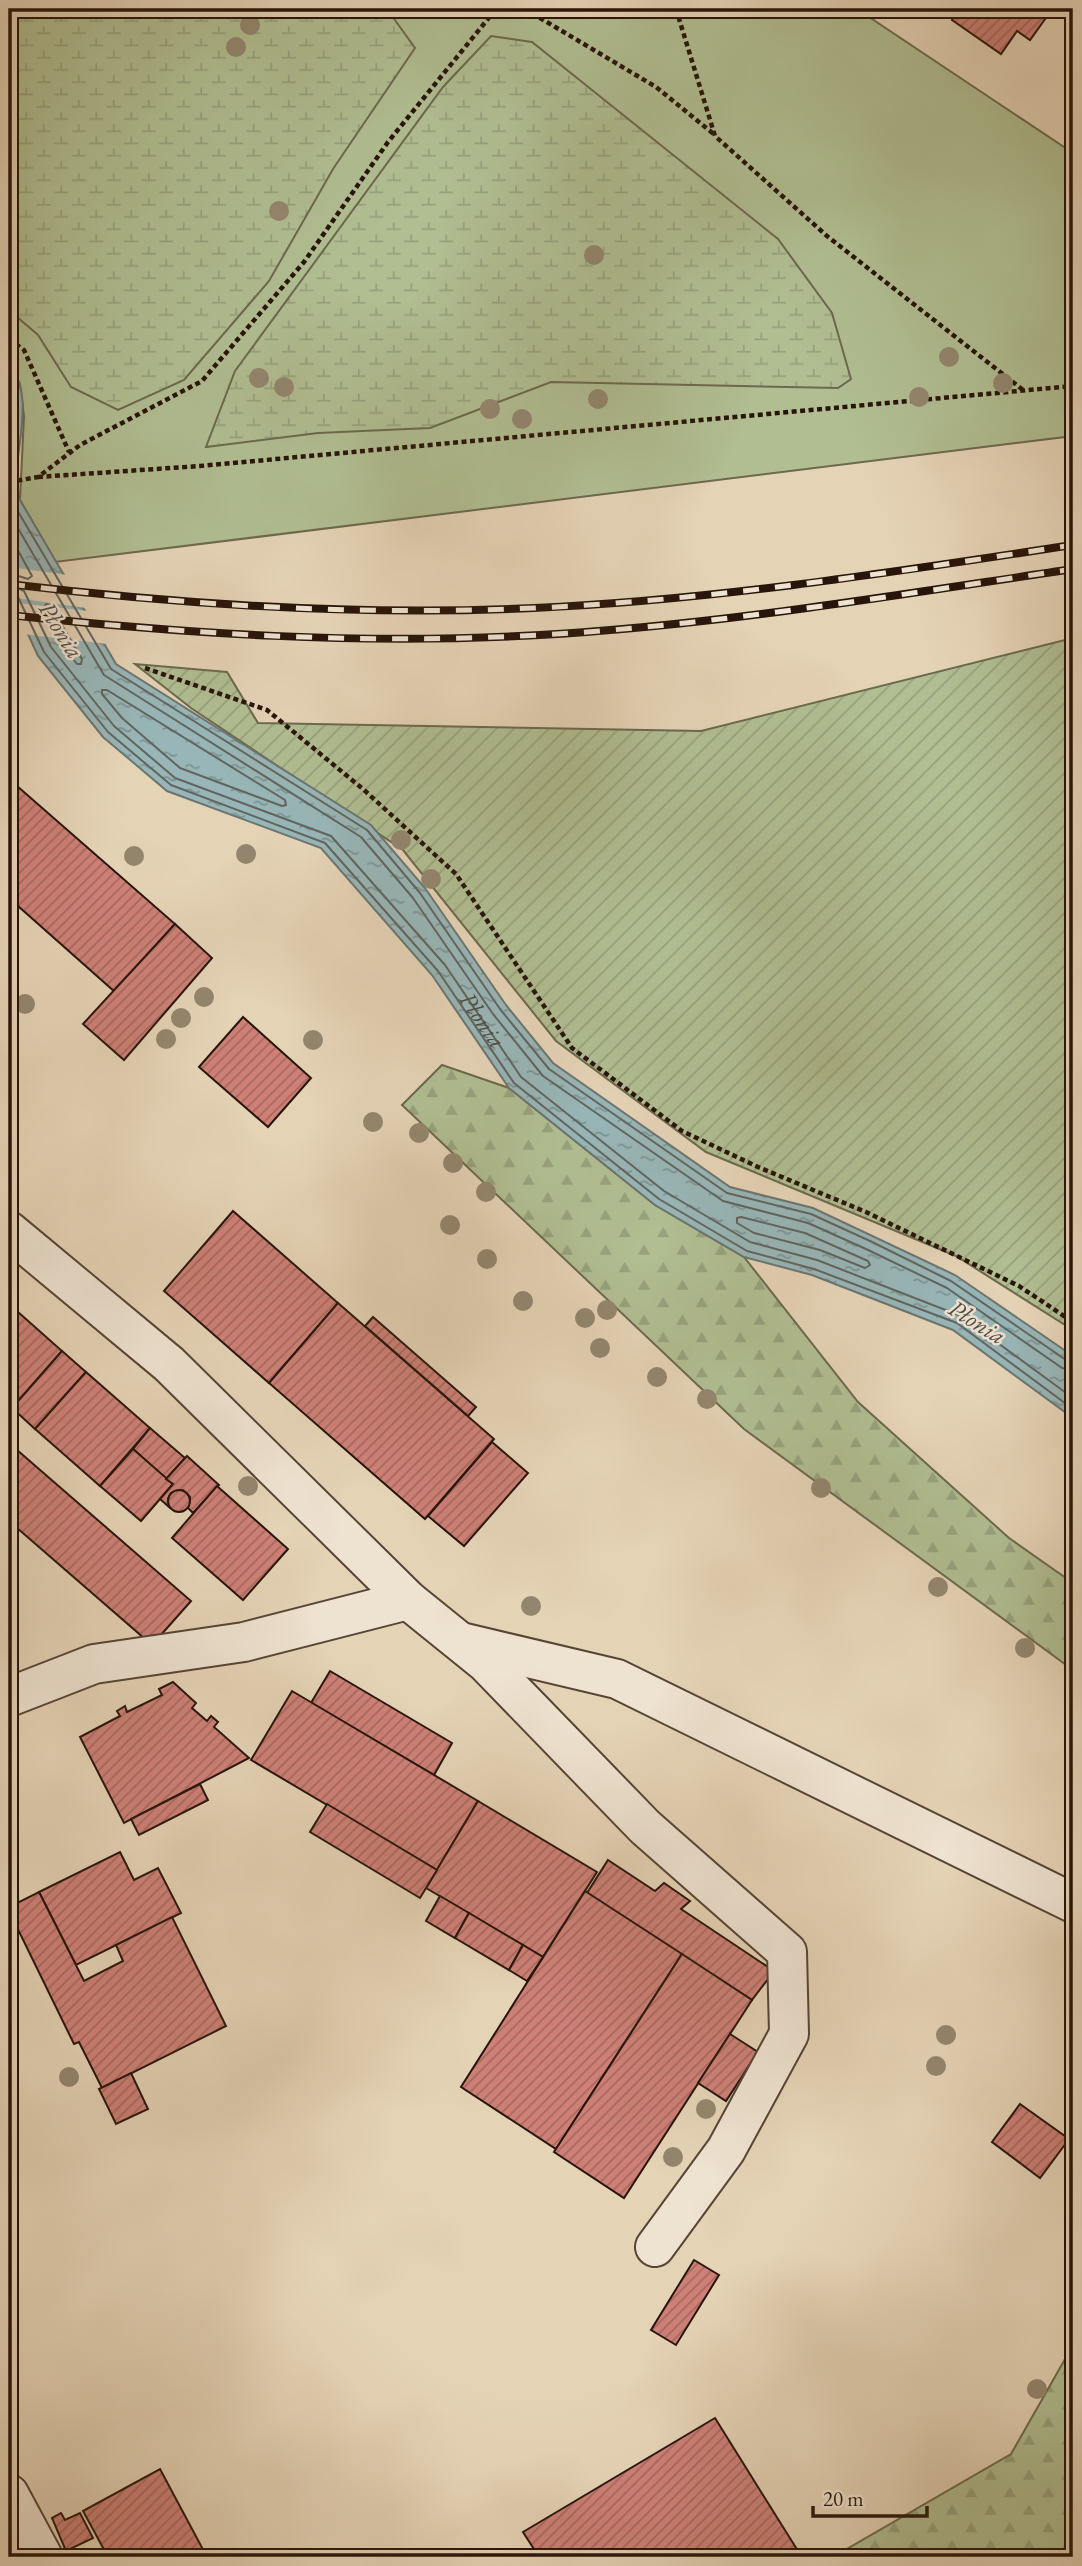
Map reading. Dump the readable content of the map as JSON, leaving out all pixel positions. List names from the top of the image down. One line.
{"water":["Płonia"],"scale_bar":"20 m"}
